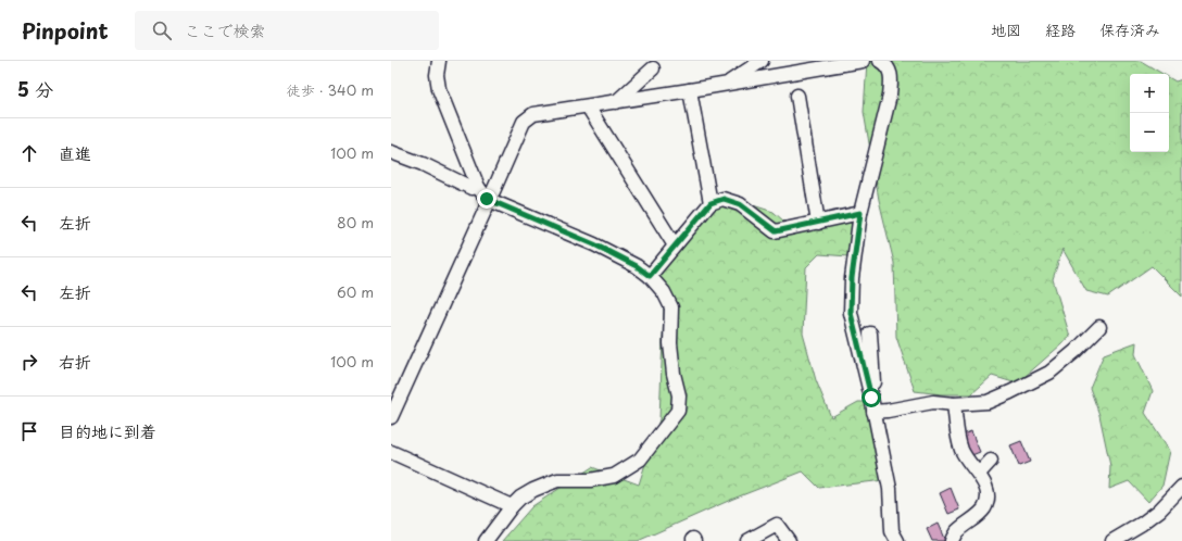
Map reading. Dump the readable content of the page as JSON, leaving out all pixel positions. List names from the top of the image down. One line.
{"page":{"header":"Pinpoint","search":"ここで検索","nav":["地図","経路","保存済み"],"heading":["5 分","徒歩 · 340 m"],"map_buttons":["+","−"],"list":[["直進","100 m"],["左折","80 m"],["左折","60 m"],["右折","100 m"],"目的地に到着"]}}
